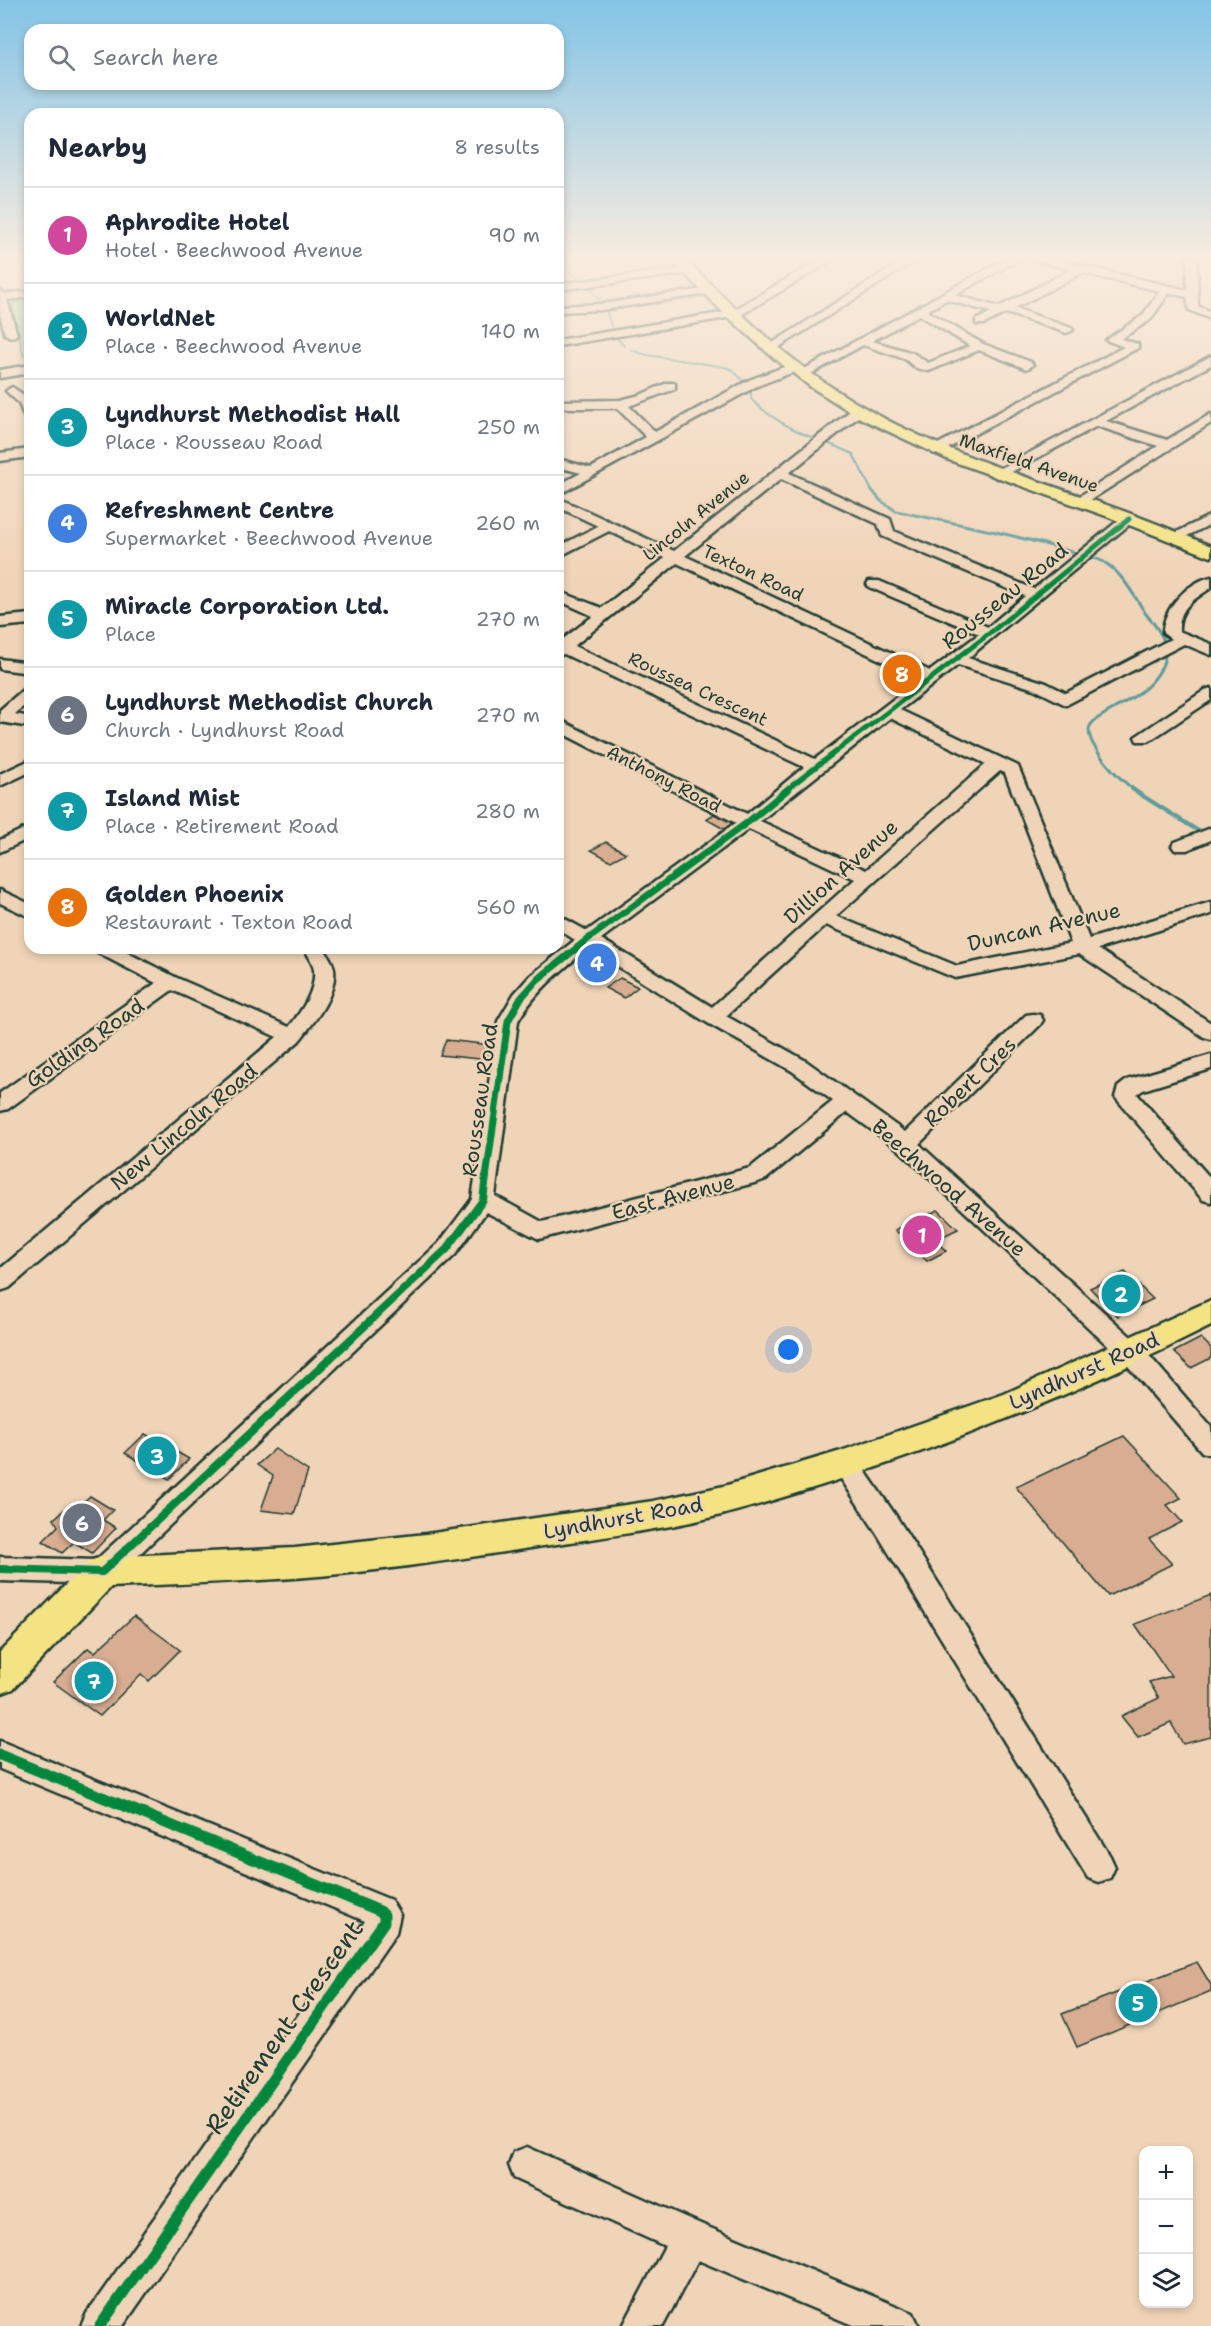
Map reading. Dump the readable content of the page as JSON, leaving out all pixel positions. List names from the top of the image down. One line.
{"streets":{"main road":["Maxfield Avenue","Lyndhurst Road"],"street":["Lincoln Avenue","Texton Road","Rousseau Road","Roussea Crescent","Anthony Road","Dillion Avenue","Duncan Avenue","Golding Road","Robert Cres","New Lincoln Road","Beechwood Avenue","East Avenue","Retirement Crescent"]},"crossings":[["Maxfield Avenue","Lincoln Avenue"],["Maxfield Avenue","Rousseau Road"],["Lincoln Avenue","Texton Road"],["Texton Road","Rousseau Road"],["Rousseau Road","Roussea Crescent"],["Rousseau Road","Anthony Road"],["Rousseau Road","Beechwood Avenue"],["Rousseau Road","East Avenue"],["Rousseau Road","Lyndhurst Road"],["Anthony Road","Dillion Avenue"],["Dillion Avenue","Duncan Avenue"],["Dillion Avenue","Beechwood Avenue"],["Robert Cres","Beechwood Avenue"],["Beechwood Avenue","East Avenue"],["Beechwood Avenue","Lyndhurst Road"]],"page":{"search":"Search here","heading":["Nearby","8 results"],"list":[{"mark":"1","name":"Aphrodite Hotel","note":"Hotel · Beechwood Avenue","value":"90 m"},{"mark":"2","name":"WorldNet","note":"Place · Beechwood Avenue","value":"140 m"},{"mark":"3","name":"Lyndhurst Methodist Hall","note":"Place · Rousseau Road","value":"250 m"},{"mark":"4","name":"Refreshment Centre","note":"Supermarket · Beechwood Avenue","value":"260 m"},{"mark":"5","name":"Miracle Corporation Ltd.","note":"Place","value":"270 m"},{"mark":"6","name":"Lyndhurst Methodist Church","note":"Church · Lyndhurst Road","value":"270 m"},{"mark":"7","name":"Island Mist","note":"Place · Retirement Road","value":"280 m"},{"mark":"8","name":"Golden Phoenix","note":"Restaurant · Texton Road","value":"560 m"}],"pins":["8","4","1","2","3","6","7","5"],"map_buttons":["+","−"]}}
